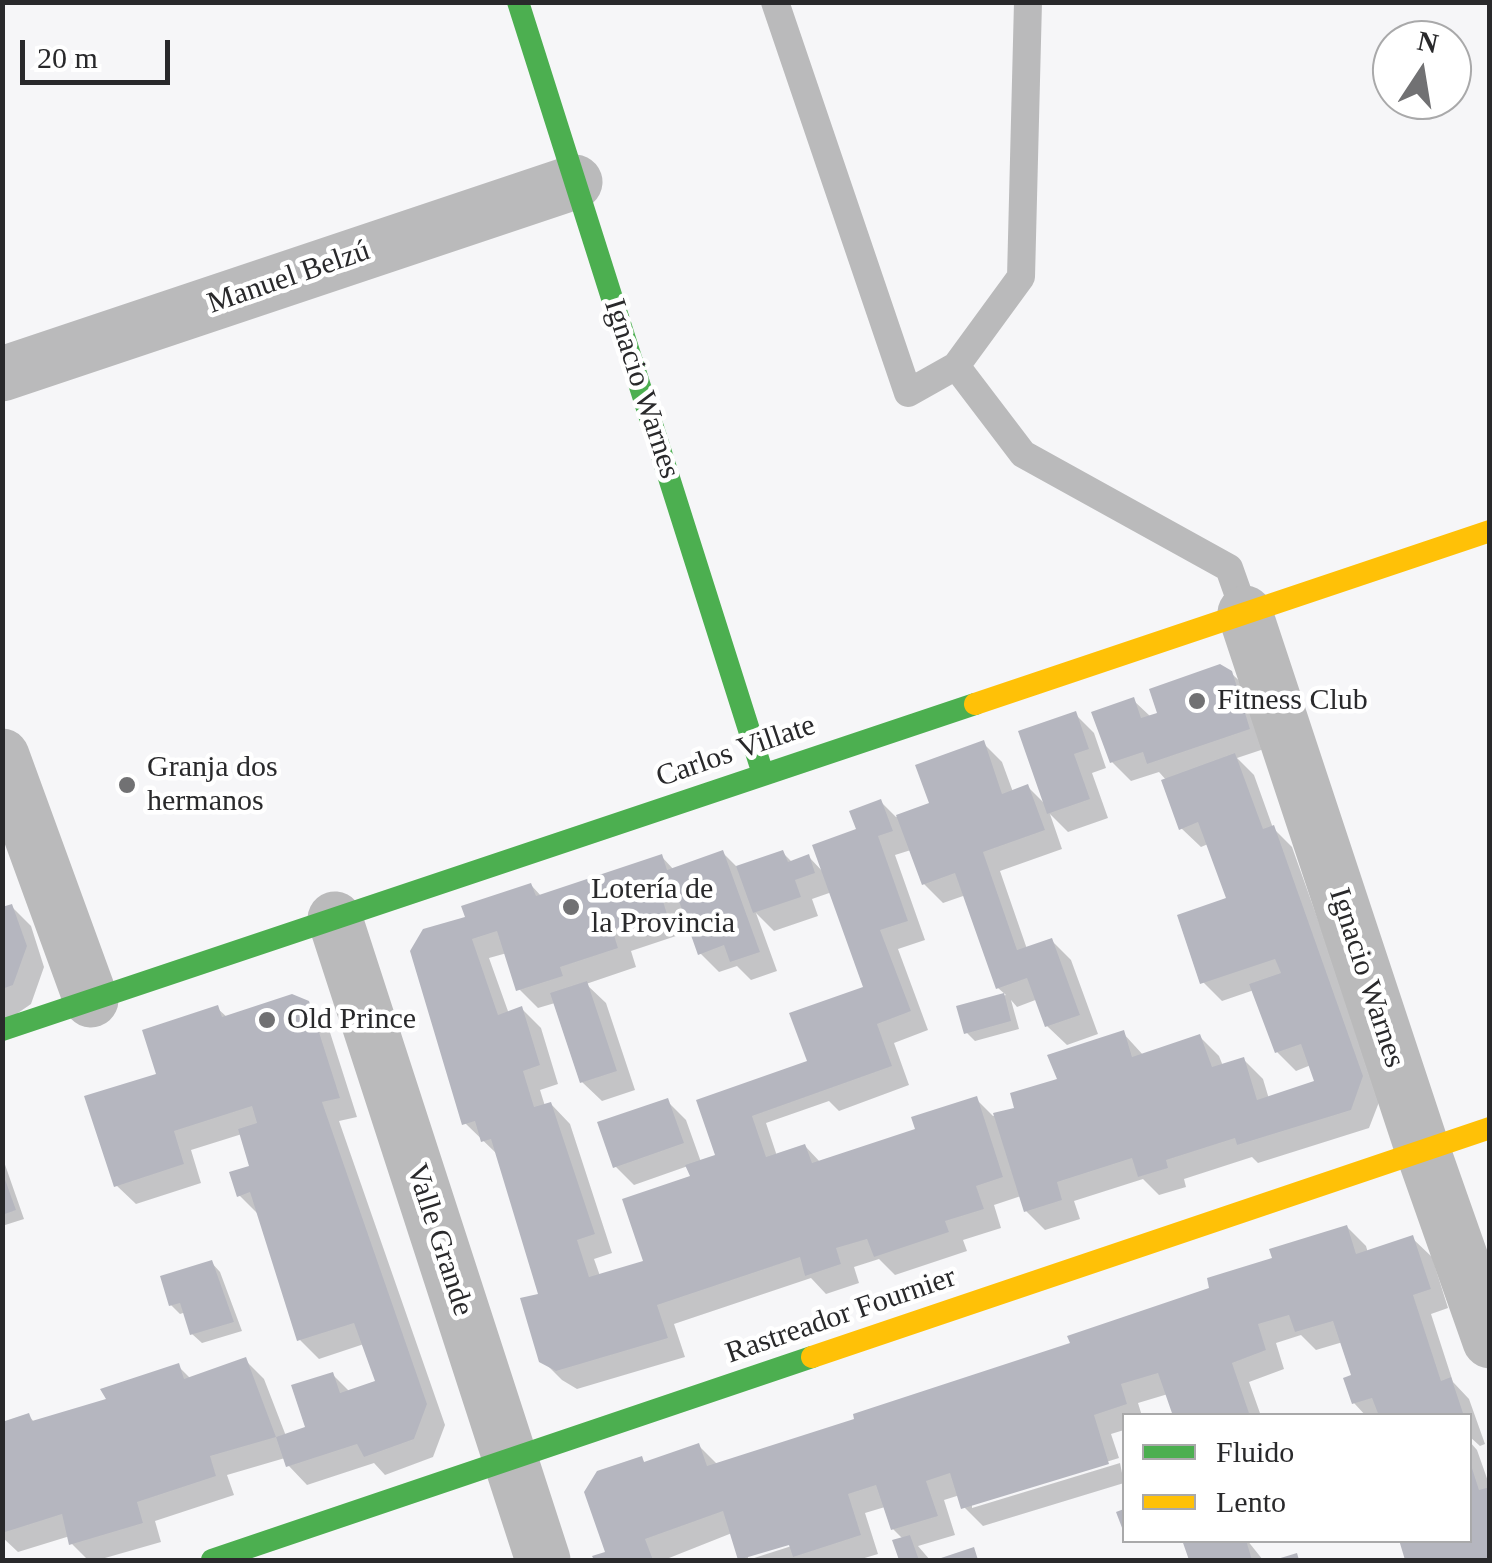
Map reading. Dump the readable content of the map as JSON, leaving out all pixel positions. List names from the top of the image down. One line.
{"streets":{"street":["Manuel Belzú","Ignacio Warnes","Carlos Villate","Valle Grande","Rastreador Fournier"]},"crossings":[["Manuel Belzú","Ignacio Warnes"],["Ignacio Warnes","Carlos Villate"],["Ignacio Warnes","Rastreador Fournier"],["Carlos Villate","Valle Grande"],["Valle Grande","Rastreador Fournier"]],"places":["Fitness Club","Granja dos hermanos","Lotería de la Provincia","Old Prince"],"legend":["Fluido","Lento"],"scale_bar":"20 m","north":"top"}
